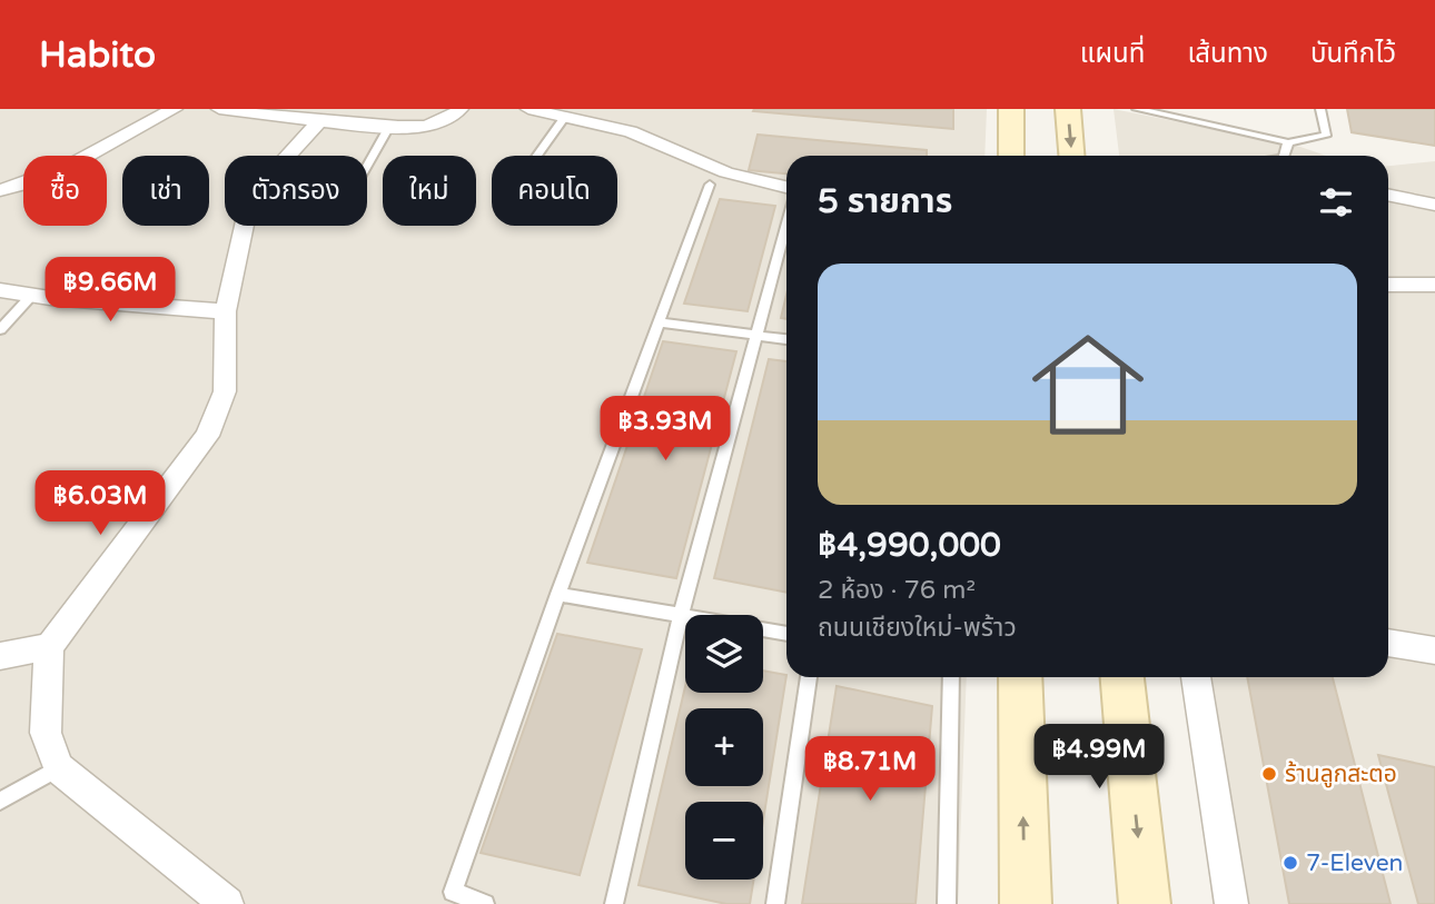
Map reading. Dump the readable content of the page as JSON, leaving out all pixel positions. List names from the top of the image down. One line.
{"places":["ร้านลูกสะตอ","7-Eleven"],"page":{"header":"Habito","nav":["แผนที่","เส้นทาง","บันทึกไว้"],"chip":["ซื้อ","เช่า","ตัวกรอง","ใหม่","คอนโด"],"heading":"5 รายการ","list":[{"name":"฿4,990,000","note":"2 ห้อง · 76 m² · ถนนเชียงใหม่-พร้าว"}],"price":["฿9.66M","฿3.93M","฿6.03M","฿4.99M","฿8.71M"],"map_buttons":["+","−"]}}
